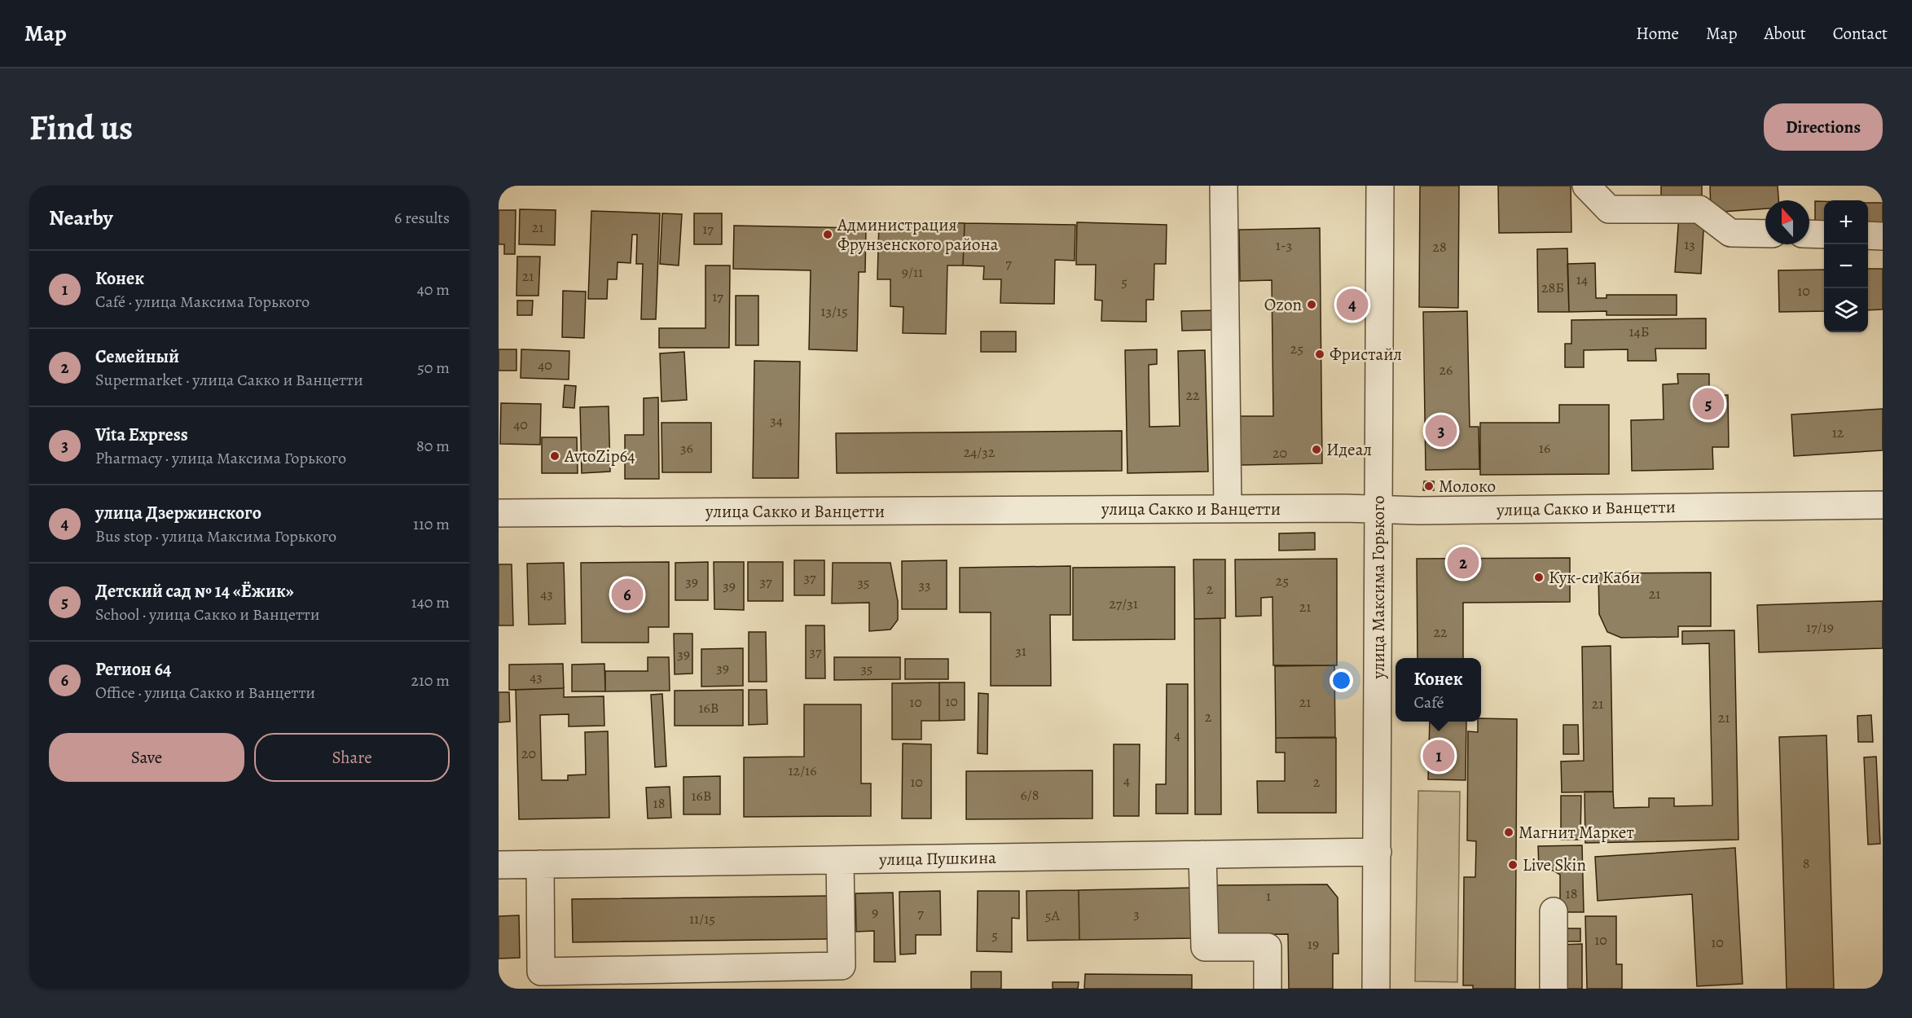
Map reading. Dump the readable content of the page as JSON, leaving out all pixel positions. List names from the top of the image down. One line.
{"streets":{"street":["улица Сакко и Ванцетти","улица Максима Горького","улица Пушкина"]},"crossings":[["улица Сакко и Ванцетти","улица Максима Горького"],["улица Максима Горького","улица Пушкина"]],"places":["Администрация Фрунзенского района","Ozon","Фристайл","Идеал","AvtoZip64","Молоко","Кук-си Каби","Магнит Маркет","Live Skin"],"house_numbers":["21","17","13","1-3","28","7","9/11","21","14","5","28Б","10","17","13/15","14Б","25","40","26","22","34","40","12","36","16","24/32","20","37","25","39","37","35","33","39","2","43","21","27/31","21","17/19","22","31","37","39","39","35","43","10","10","21","21","16В","2","21","4","20","12/16","4","10","2","6/8","16В","18","8","18","1","9","7","3","5А","11/15","5","10","10","19"],"north":"top","page":{"header":"Map","nav":["Home","Map","About","Contact"],"buttons":["Directions",["Save","Share"]],"title":"Find us","heading":["Nearby","6 results"],"map_buttons":["+","−"],"list":[{"mark":"1","name":"Конек","note":"Café · улица Максима Горького","value":"40 m"},{"mark":"2","name":"Семейный","note":"Supermarket · улица Сакко и Ванцетти","value":"50 m"},{"mark":"3","name":"Vita Express","note":"Pharmacy · улица Максима Горького","value":"80 m"},{"mark":"4","name":"улица Дзержинского","note":"Bus stop · улица Максима Горького","value":"110 m"},{"mark":"5","name":"Детский сад № 14 «Ёжик»","note":"School · улица Сакко и Ванцетти","value":"140 m"},{"mark":"6","name":"Регион 64","note":"Office · улица Сакко и Ванцетти","value":"210 m"}],"pins":["4","5","3","2","6","1"],"popup":["Конек","Café"]}}
